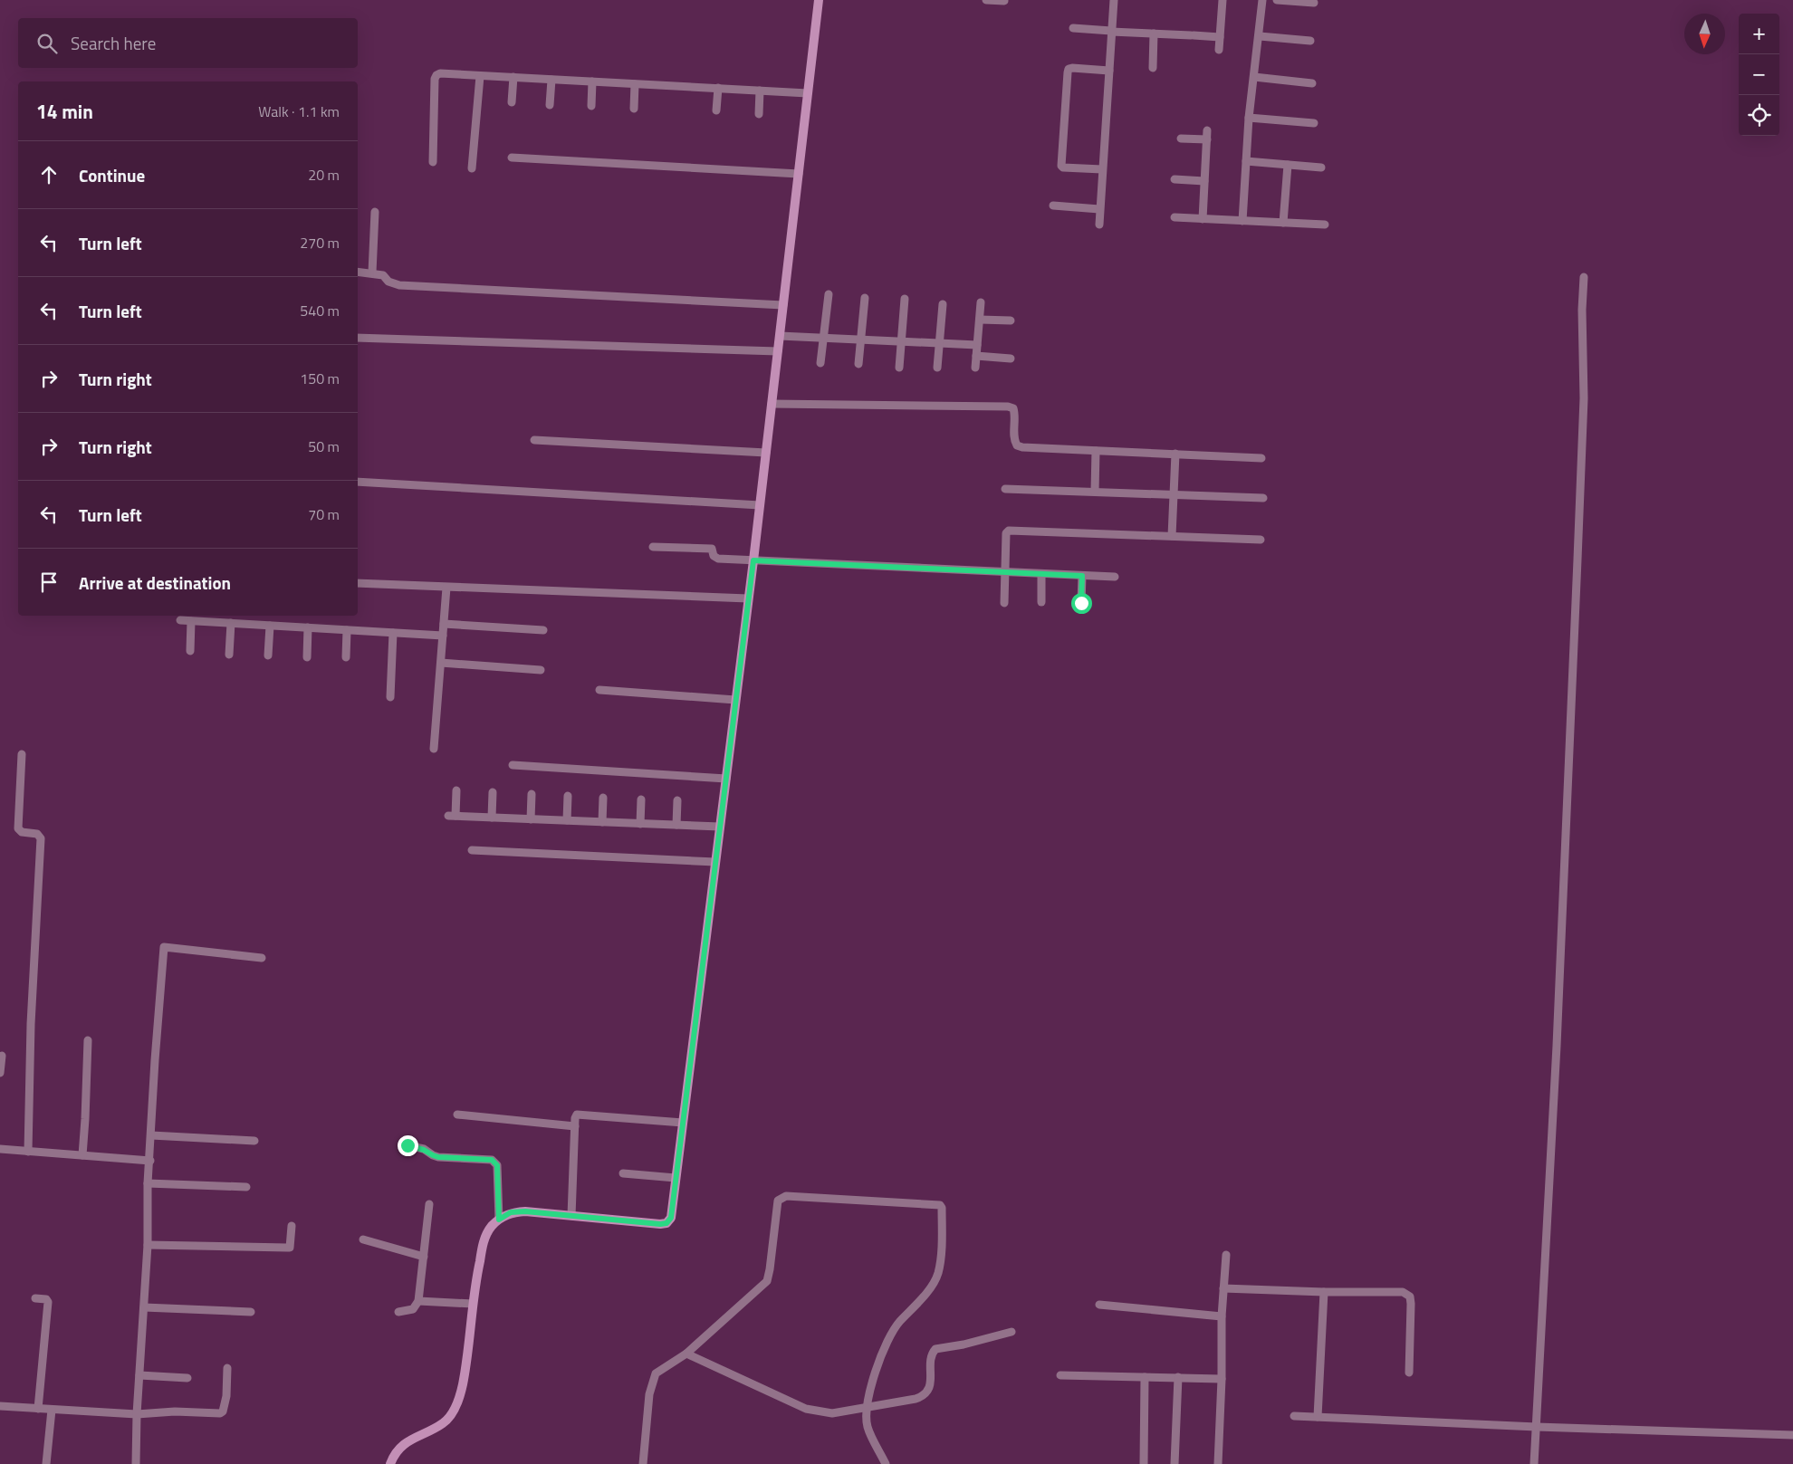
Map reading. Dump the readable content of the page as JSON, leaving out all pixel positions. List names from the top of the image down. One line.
{"north":"bottom","page":{"map_buttons":["+","−"],"search":"Search here","heading":["14 min","Walk · 1.1 km"],"list":[["Continue","20 m"],["Turn left","270 m"],["Turn left","540 m"],["Turn right","150 m"],["Turn right","50 m"],["Turn left","70 m"],"Arrive at destination"]}}
